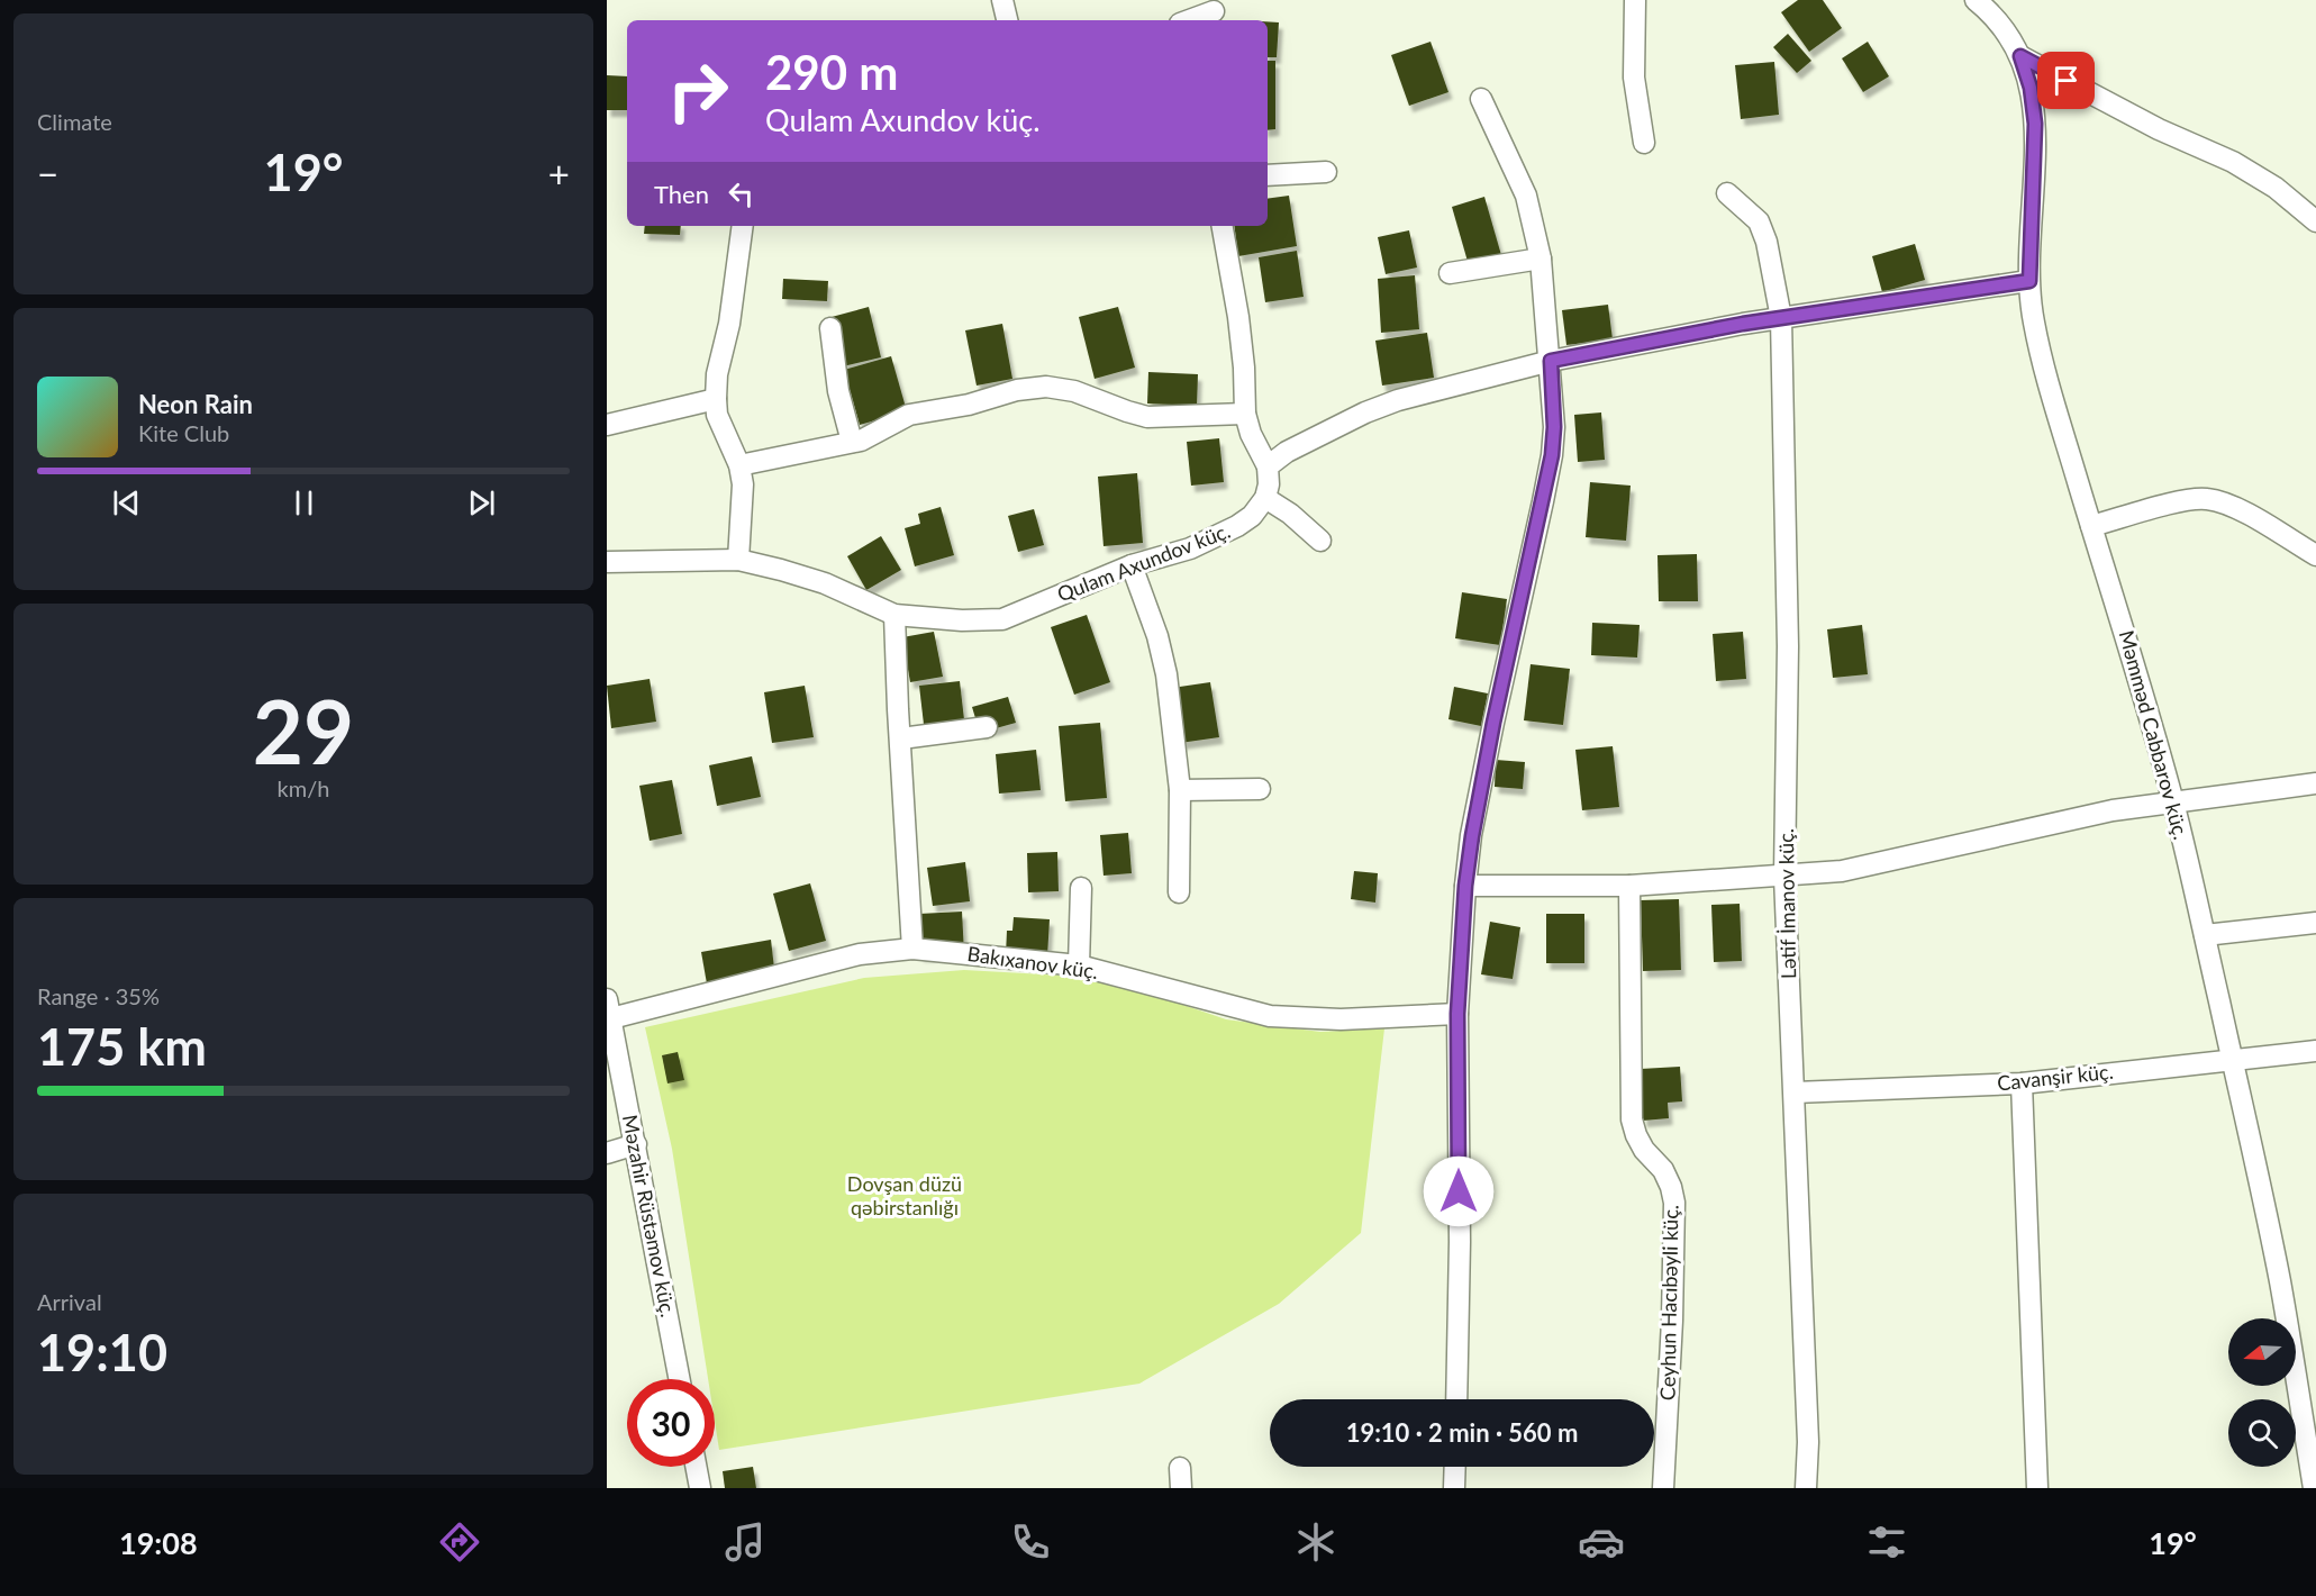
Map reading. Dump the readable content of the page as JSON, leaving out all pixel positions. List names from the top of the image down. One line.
{"streets":{"street":["Qulam Axundov küç.","Məmməd Cabbarov küç.","Lətif İmanov küç.","Bakıxanov küç.","Cavanşir küç.","Məzahir Rüstəmov küç.","Ceyhun Hacıbəyli küç."]},"crossings":[["Məmməd Cabbarov küç.","Cavanşir küç."],["Lətif İmanov küç.","Cavanşir küç."],["Bakıxanov küç.","Məzahir Rüstəmov küç."]],"parks":["Dovşan düzü qəbirstanlığı"],"north":"left","page":{"tile":["Climate",["29","km/h"],["Range · 35%","175 km"],["Arrival","19:10"]],"turn":["290 m","Qulam Axundov küç."],"heat":["−","19°","+"],"then":"Then","song":["Neon Rain","Kite Club"],"limit":"30","trip":"19:10 · 2 min · 560 m","tabs":["19:08","19°"]}}
